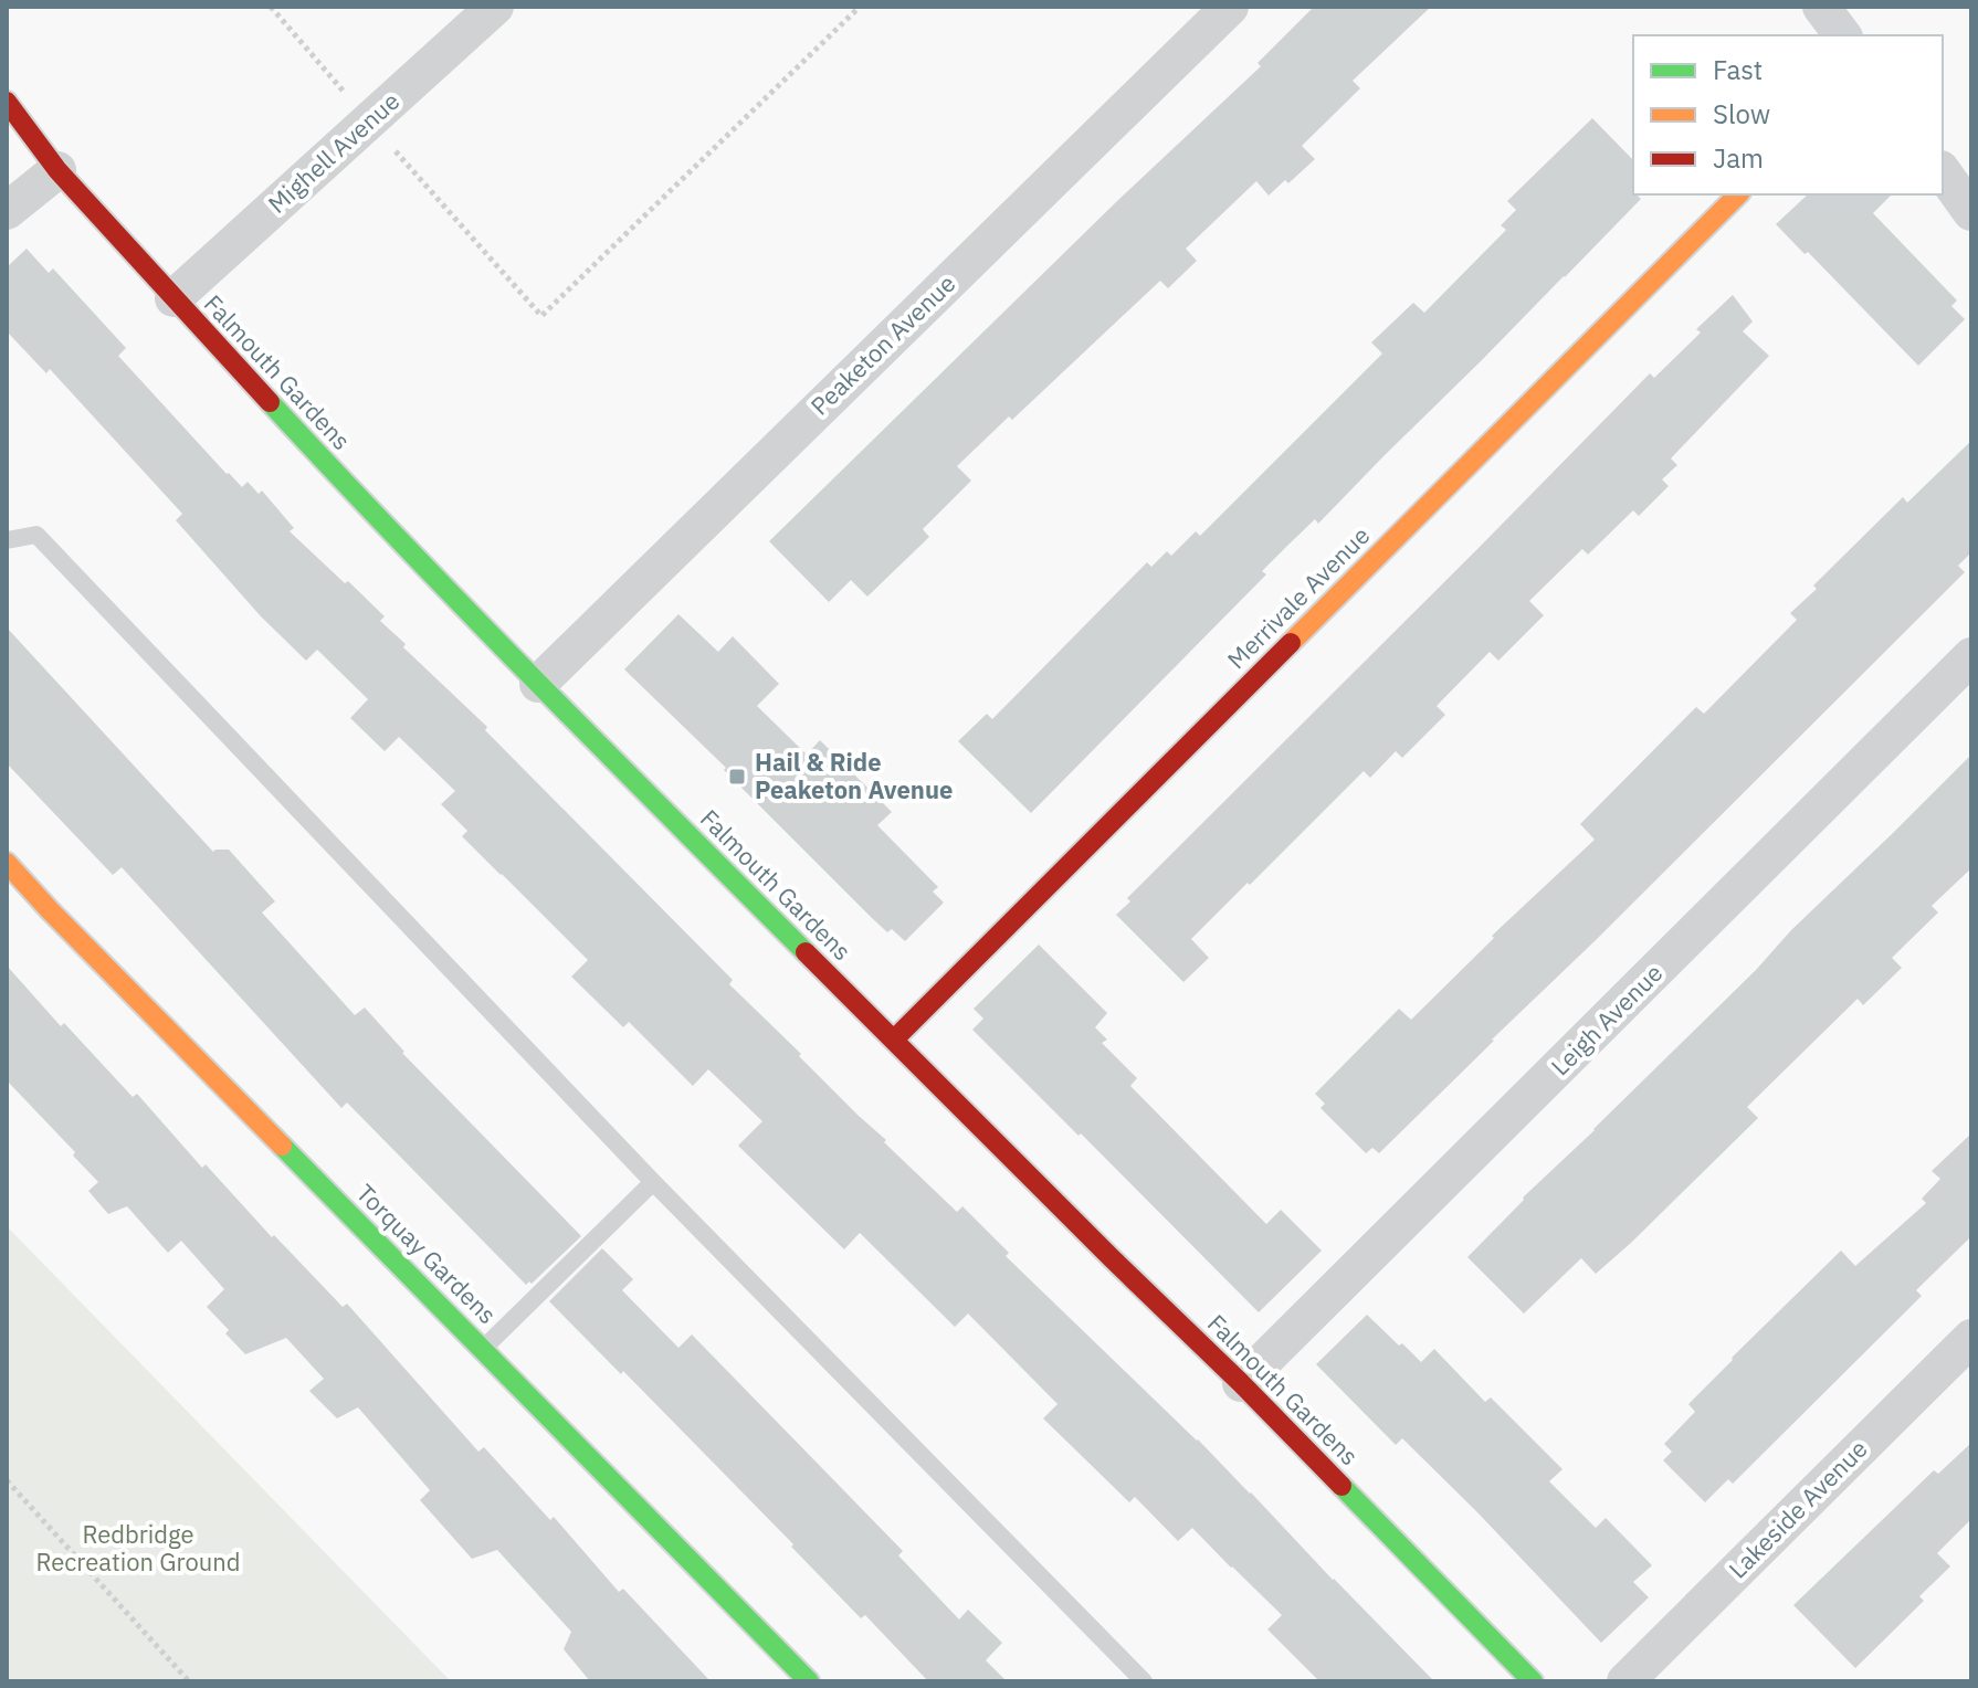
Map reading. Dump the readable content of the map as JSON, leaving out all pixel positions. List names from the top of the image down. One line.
{"streets":{"street":["Mighell Avenue","Peaketon Avenue","Falmouth Gardens","Merrivale Avenue","Leigh Avenue","Torquay Gardens","Lakeside Avenue"]},"crossings":[["Mighell Avenue","Falmouth Gardens"],["Peaketon Avenue","Falmouth Gardens"],["Falmouth Gardens","Merrivale Avenue"],["Falmouth Gardens","Leigh Avenue"]],"parks":["Redbridge Recreation Ground"],"places":{"transit":["Hail & Ride Peaketon Avenue"]},"legend":["Fast","Slow","Jam"]}
